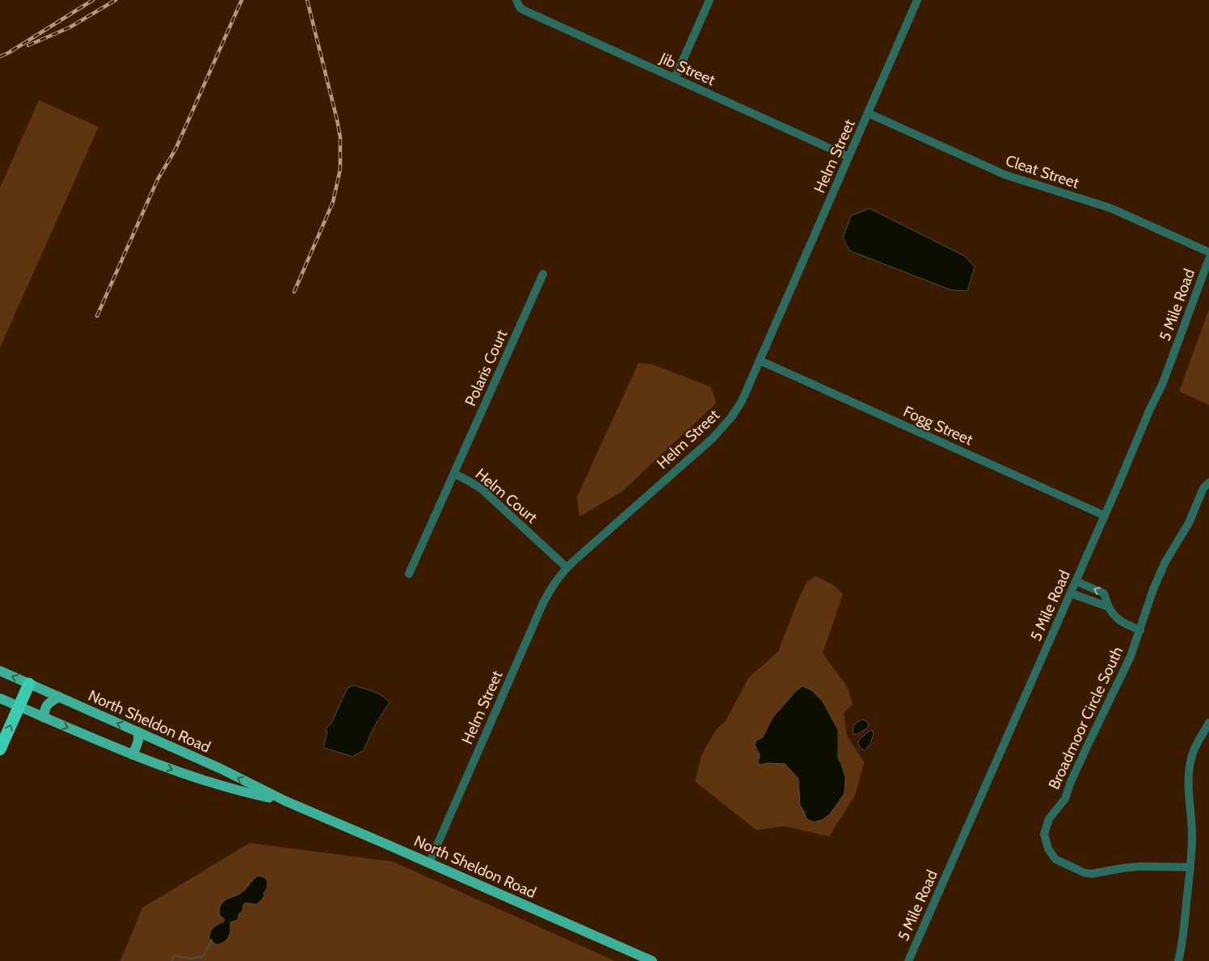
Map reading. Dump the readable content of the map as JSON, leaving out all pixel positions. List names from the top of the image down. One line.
{"streets":{"main road":["North Sheldon Road"],"street":["Jib Street","Helm Street","Cleat Street","5 Mile Road","Polaris Court","Fogg Street","Helm Court","Broadmoor Circle South"]},"crossings":[["Jib Street","Helm Street"],["Helm Street","Cleat Street"],["Helm Street","Fogg Street"],["Helm Street","Helm Court"],["Helm Street","North Sheldon Road"],["5 Mile Road","Fogg Street"],["Polaris Court","Helm Court"]]}
